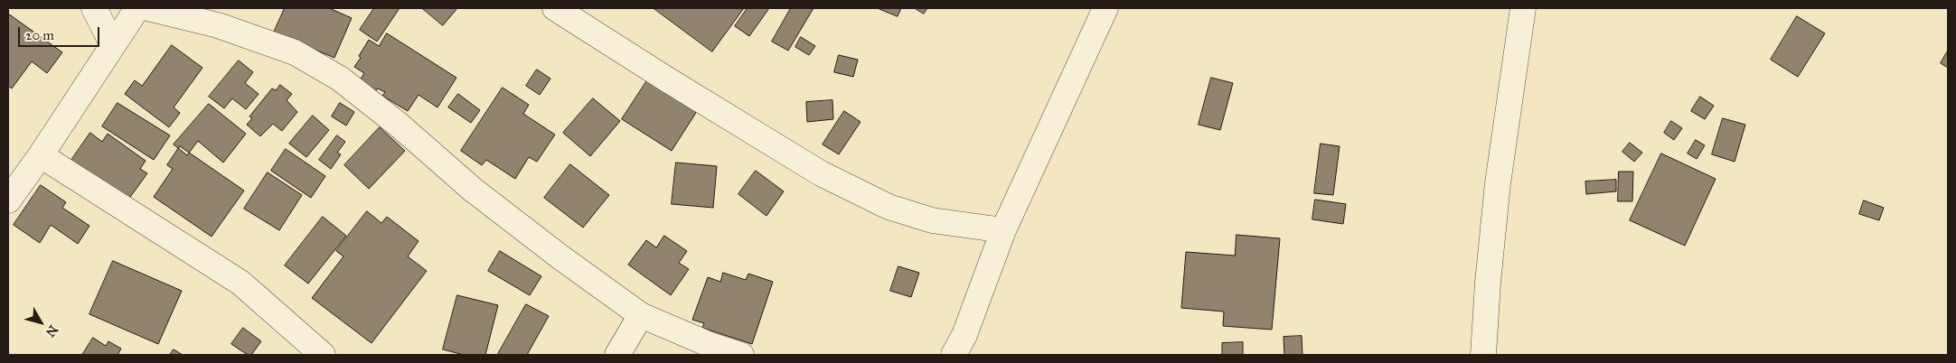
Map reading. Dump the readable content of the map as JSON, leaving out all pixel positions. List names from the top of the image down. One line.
{"scale_bar":"20 m","north":"bottom right"}
